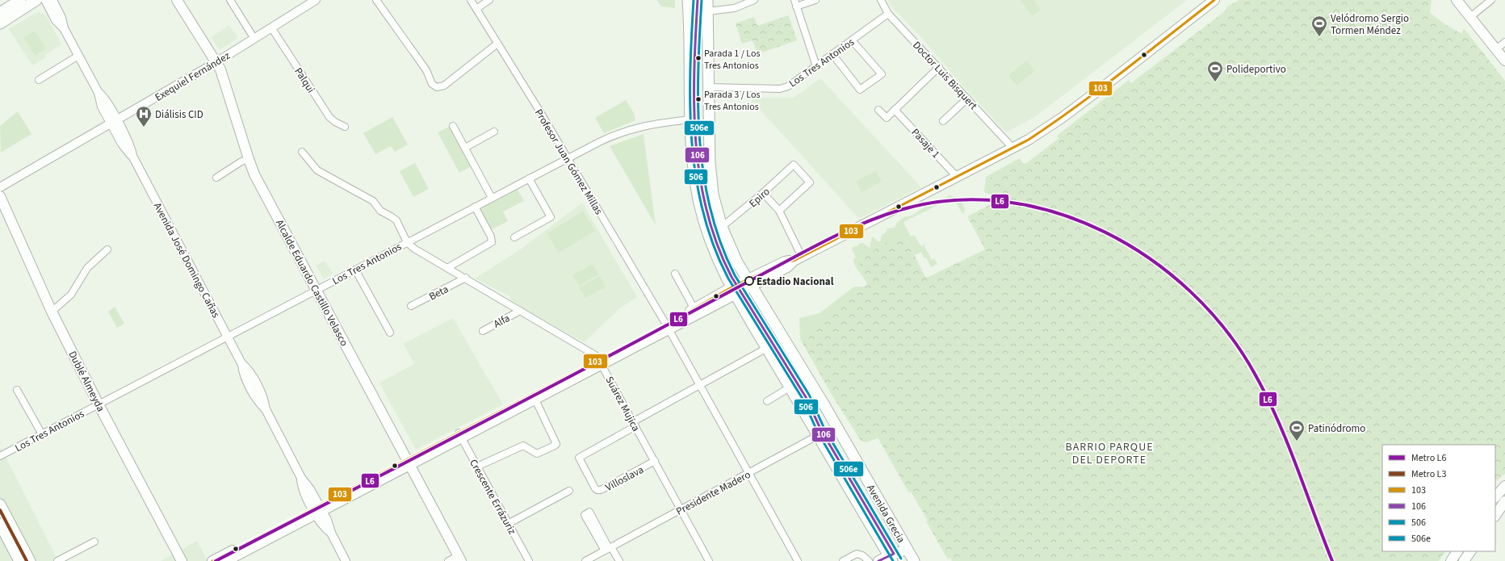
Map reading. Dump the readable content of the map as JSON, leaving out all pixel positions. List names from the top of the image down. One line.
{"streets":{"main road":["Alcalde Eduardo Castillo Velasco","Dublé Almeyda","Avenida Grecia"],"street":["Los Tres Antonios","Doctor Luis Bisquert","Exequiel Fernández","Palqui","Pasaje 1","Profesor Juan Gómez Millas","Epiro","Avenida José Domingo Cañas","Beta","Alfa","Suárez Mujica","Villoslava","Presidente Madero","Crescente Errázuriz"]},"crossings":[["Los Tres Antonios","Doctor Luis Bisquert"],["Los Tres Antonios","Profesor Juan Gómez Millas"],["Los Tres Antonios","Avenida José Domingo Cañas"],["Los Tres Antonios","Alcalde Eduardo Castillo Velasco"],["Los Tres Antonios","Dublé Almeyda"],["Los Tres Antonios","Suárez Mujica"],["Los Tres Antonios","Avenida Grecia"],["Exequiel Fernández","Palqui"],["Exequiel Fernández","Avenida José Domingo Cañas"],["Exequiel Fernández","Alcalde Eduardo Castillo Velasco"],["Profesor Juan Gómez Millas","Villoslava"],["Profesor Juan Gómez Millas","Presidente Madero"],["Epiro","Avenida Grecia"],["Beta","Suárez Mujica"],["Alfa","Suárez Mujica"],["Suárez Mujica","Villoslava"],["Suárez Mujica","Presidente Madero"],["Villoslava","Avenida Grecia"],["Presidente Madero","Avenida Grecia"]],"districts":["BARRIO PARQUE DEL DEPORTE"],"places":{"sports":["Velódromo Sergio Tormen Méndez","Polideportivo","Patinódromo"],"other":["Parada 1 / Los Tres Antonios","Parada 3 / Los Tres Antonios","Estadio Nacional"],"hospital":["Diálisis CID"]},"lines":["transit line 103","transit line 106","transit line 506","transit line 506e","metro line L6","metro line L3"],"legend":["Metro L6","Metro L3","103","106","506","506e"]}
